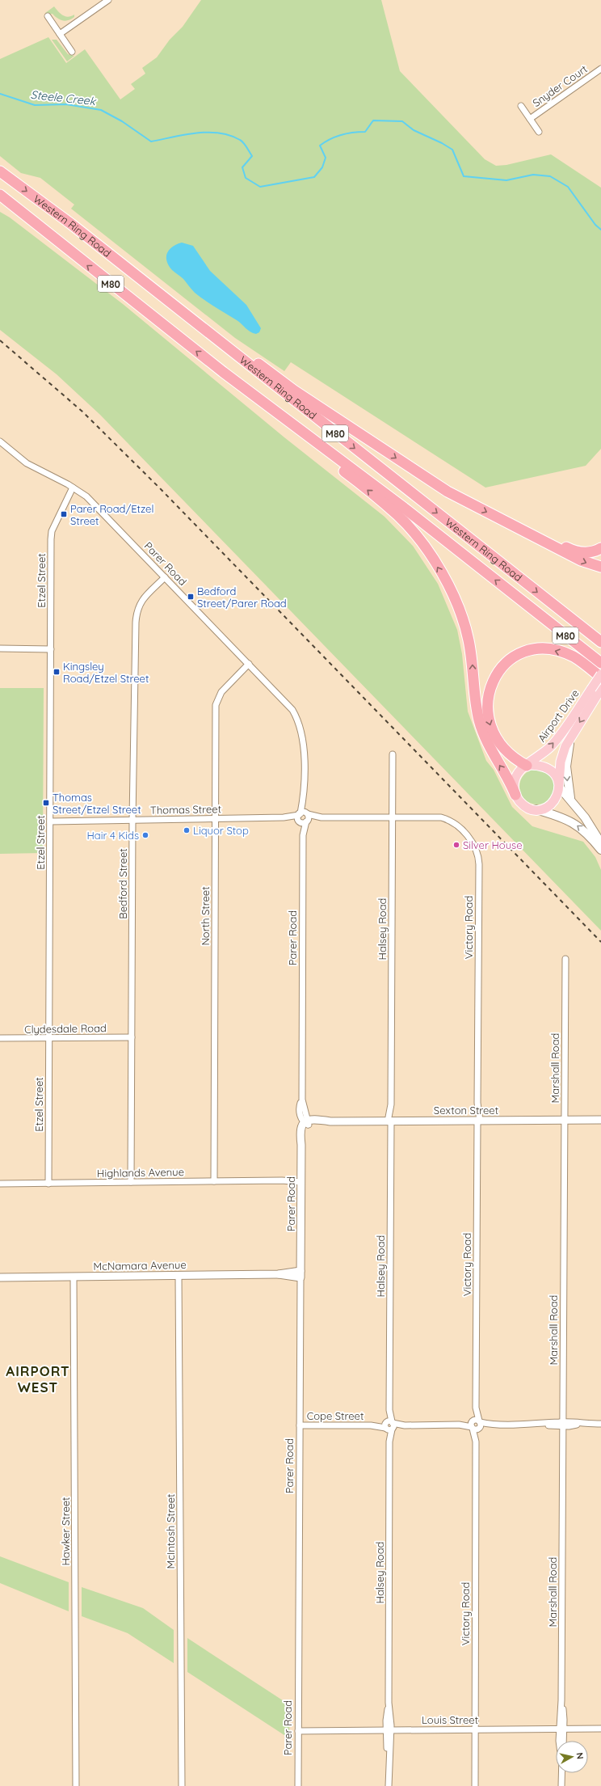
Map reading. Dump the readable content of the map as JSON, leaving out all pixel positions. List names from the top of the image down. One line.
{"streets":{"highway":["Western Ring Road","M80"],"main road":["Airport Drive"],"street":["Snyder Court","Parer Road","Etzel Street","Thomas Street","Bedford Street","North Street","Victory Road","Halsey Road","Clydesdale Road","Marshall Road","Sexton Street","Highlands Avenue","McNamara Avenue","Cope Street","Hawker Street","McIntosh Street","Louis Street"]},"crossings":[["Parer Road","Etzel Street"],["Parer Road","Thomas Street"],["Parer Road","Bedford Street"],["Parer Road","North Street"],["Parer Road","Sexton Street"],["Parer Road","Highlands Avenue"],["Parer Road","McNamara Avenue"],["Parer Road","Cope Street"],["Parer Road","Louis Street"],["Etzel Street","Thomas Street"],["Etzel Street","Clydesdale Road"],["Etzel Street","Highlands Avenue"],["Thomas Street","Bedford Street"],["Thomas Street","North Street"],["Thomas Street","Victory Road"],["Thomas Street","Halsey Road"],["Bedford Street","Clydesdale Road"],["Bedford Street","Highlands Avenue"],["North Street","Highlands Avenue"],["Victory Road","Halsey Road"],["Victory Road","Sexton Street"],["Victory Road","Cope Street"],["Victory Road","Louis Street"],["Halsey Road","Sexton Street"],["Halsey Road","Cope Street"],["Halsey Road","Louis Street"],["Marshall Road","Sexton Street"],["Marshall Road","Cope Street"],["Marshall Road","Louis Street"],["McNamara Avenue","Hawker Street"],["McNamara Avenue","McIntosh Street"]],"districts":["AIRPORT WEST"],"water":["Steele Creek"],"places":{"transit":["Parer Road/Etzel Street","Bedford Street/Parer Road","Kingsley Road/Etzel Street","Thomas Street/Etzel Street"],"other":["Liquor Stop","Hair 4 Kids","Silver House"]},"north":"right"}
